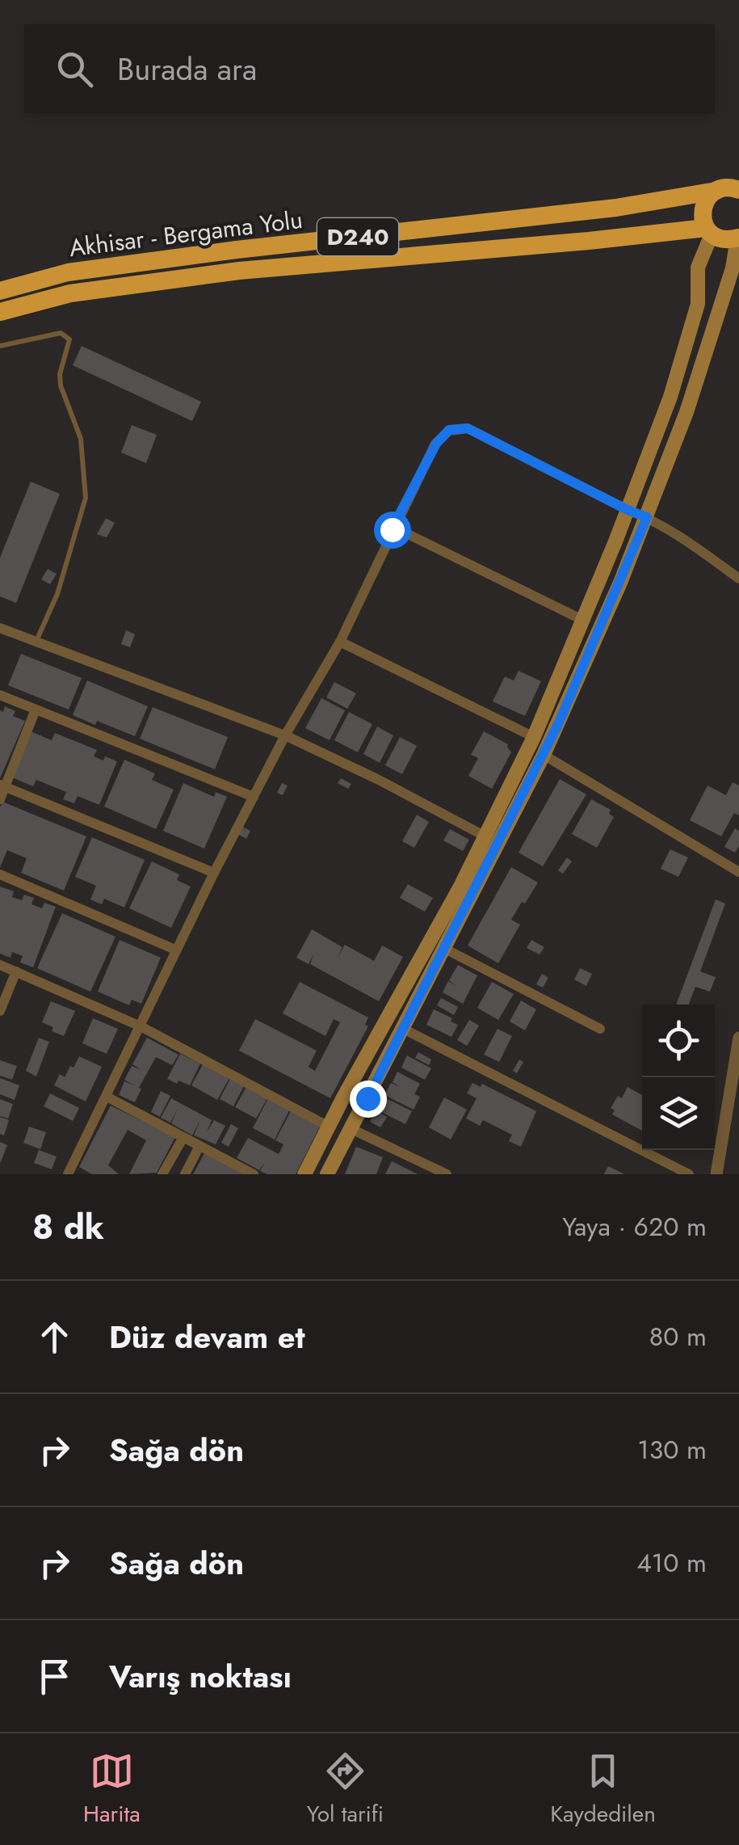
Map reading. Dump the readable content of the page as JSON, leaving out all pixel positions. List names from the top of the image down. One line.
{"streets":{"highway":["Akhisar - Bergama Yolu","D240"]},"page":{"search":"Burada ara","heading":["8 dk","Yaya · 620 m"],"list":[["Düz devam et","80 m"],["Sağa dön","130 m"],["Sağa dön","410 m"],"Varış noktası"],"nav":["Harita","Yol tarifi","Kaydedilen"]}}
